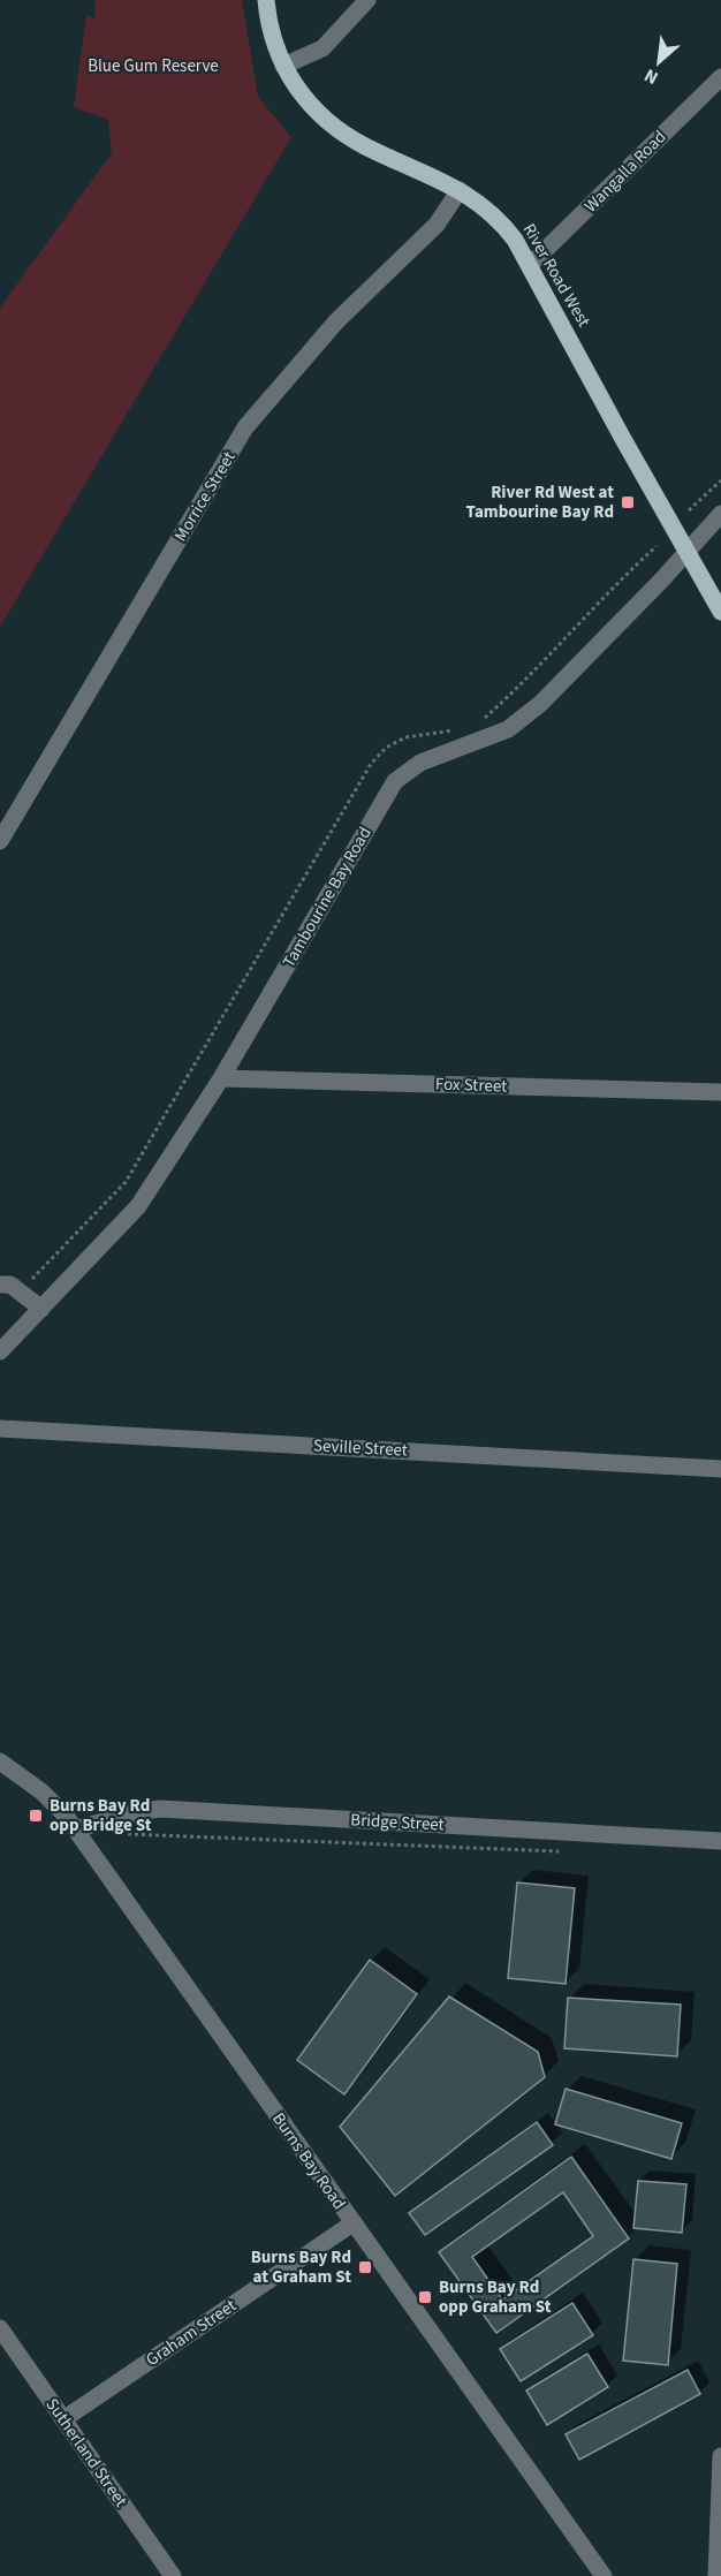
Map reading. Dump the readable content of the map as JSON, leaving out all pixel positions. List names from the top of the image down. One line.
{"streets":{"main road":["River Road West"],"street":["Wangalla Road","Morrice Street","Tambourine Bay Road","Fox Street","Seville Street","Bridge Street","Burns Bay Road","Graham Street","Sutherland Street"]},"crossings":[["Wangalla Road","River Road West"],["River Road West","Morrice Street"],["River Road West","Tambourine Bay Road"],["Tambourine Bay Road","Fox Street"],["Bridge Street","Burns Bay Road"],["Burns Bay Road","Graham Street"],["Graham Street","Sutherland Street"]],"parks":["Blue Gum Reserve"],"places":{"transit":["River Rd West at Tambourine Bay Rd","Burns Bay Rd opp Bridge St","Burns Bay Rd at Graham St","Burns Bay Rd opp Graham St"]},"north":"bottom left"}
